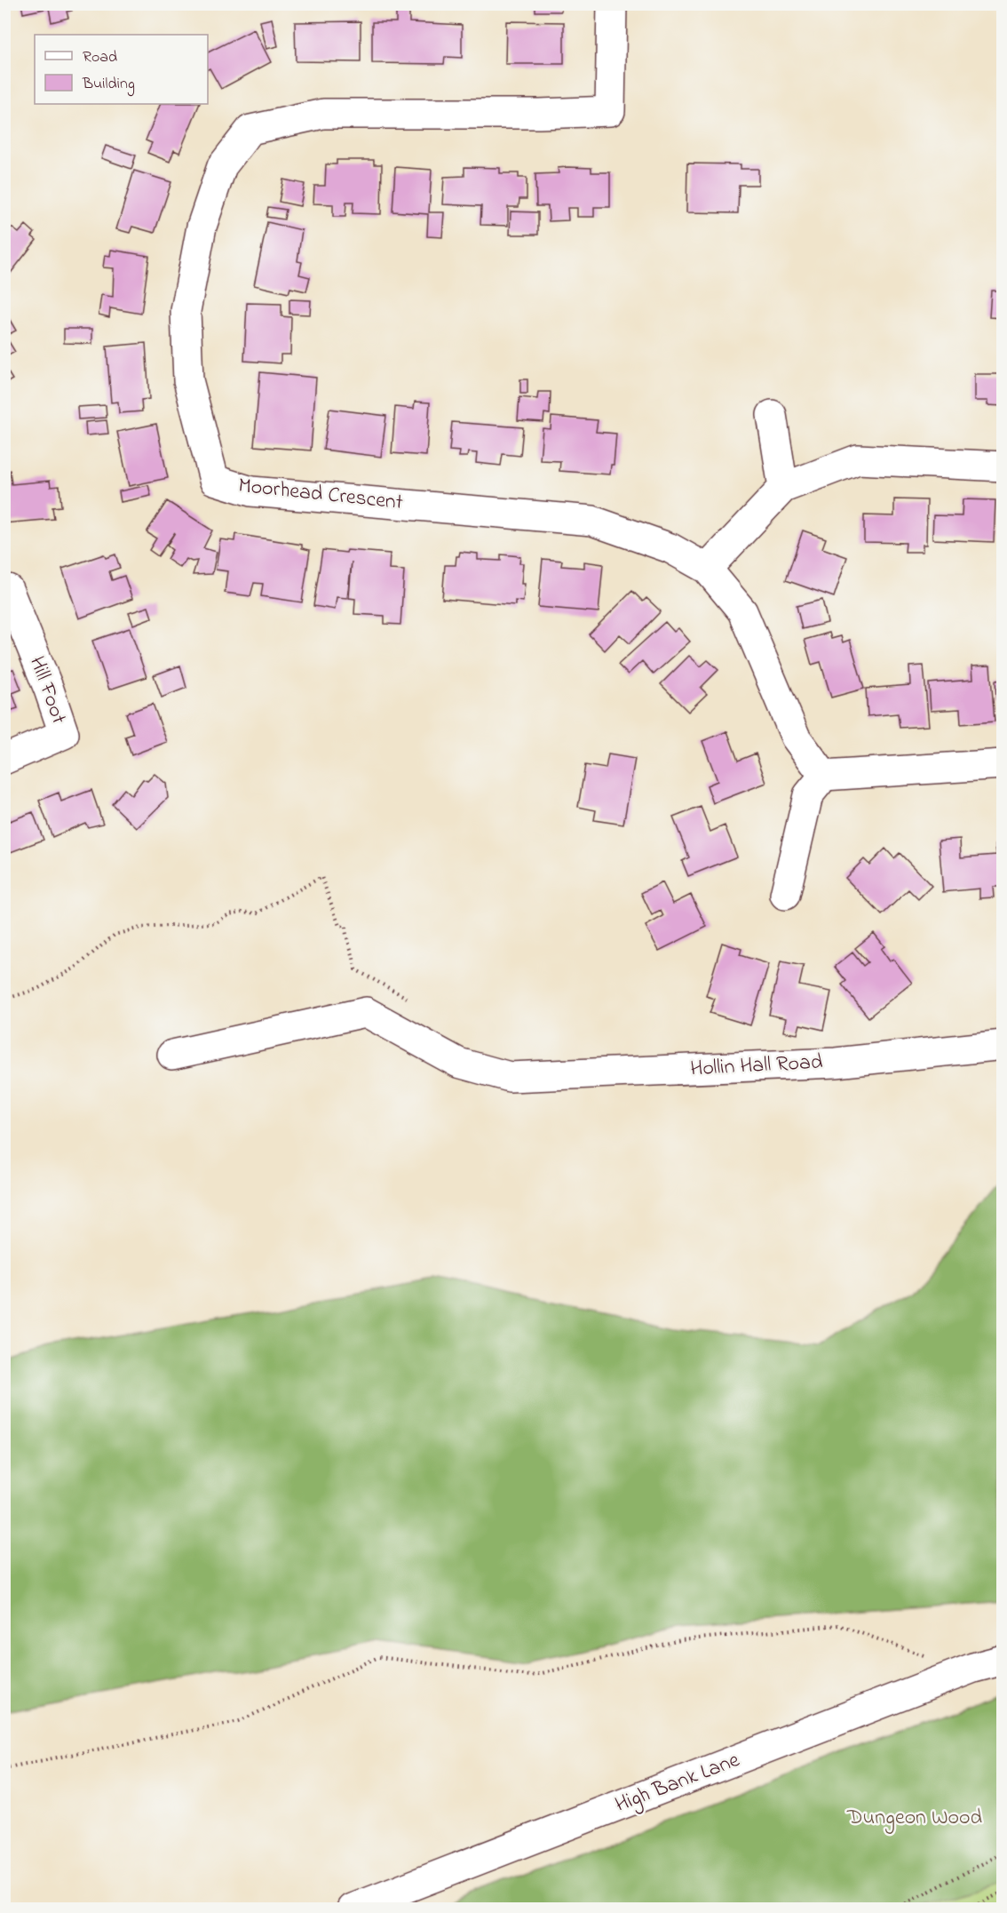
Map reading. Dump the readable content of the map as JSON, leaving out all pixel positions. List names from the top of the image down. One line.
{"streets":{"street":["Moorhead Crescent","Hill Foot","Hollin Hall Road","High Bank Lane"]},"parks":["Dungeon Wood"],"legend":["Road","Building"]}
